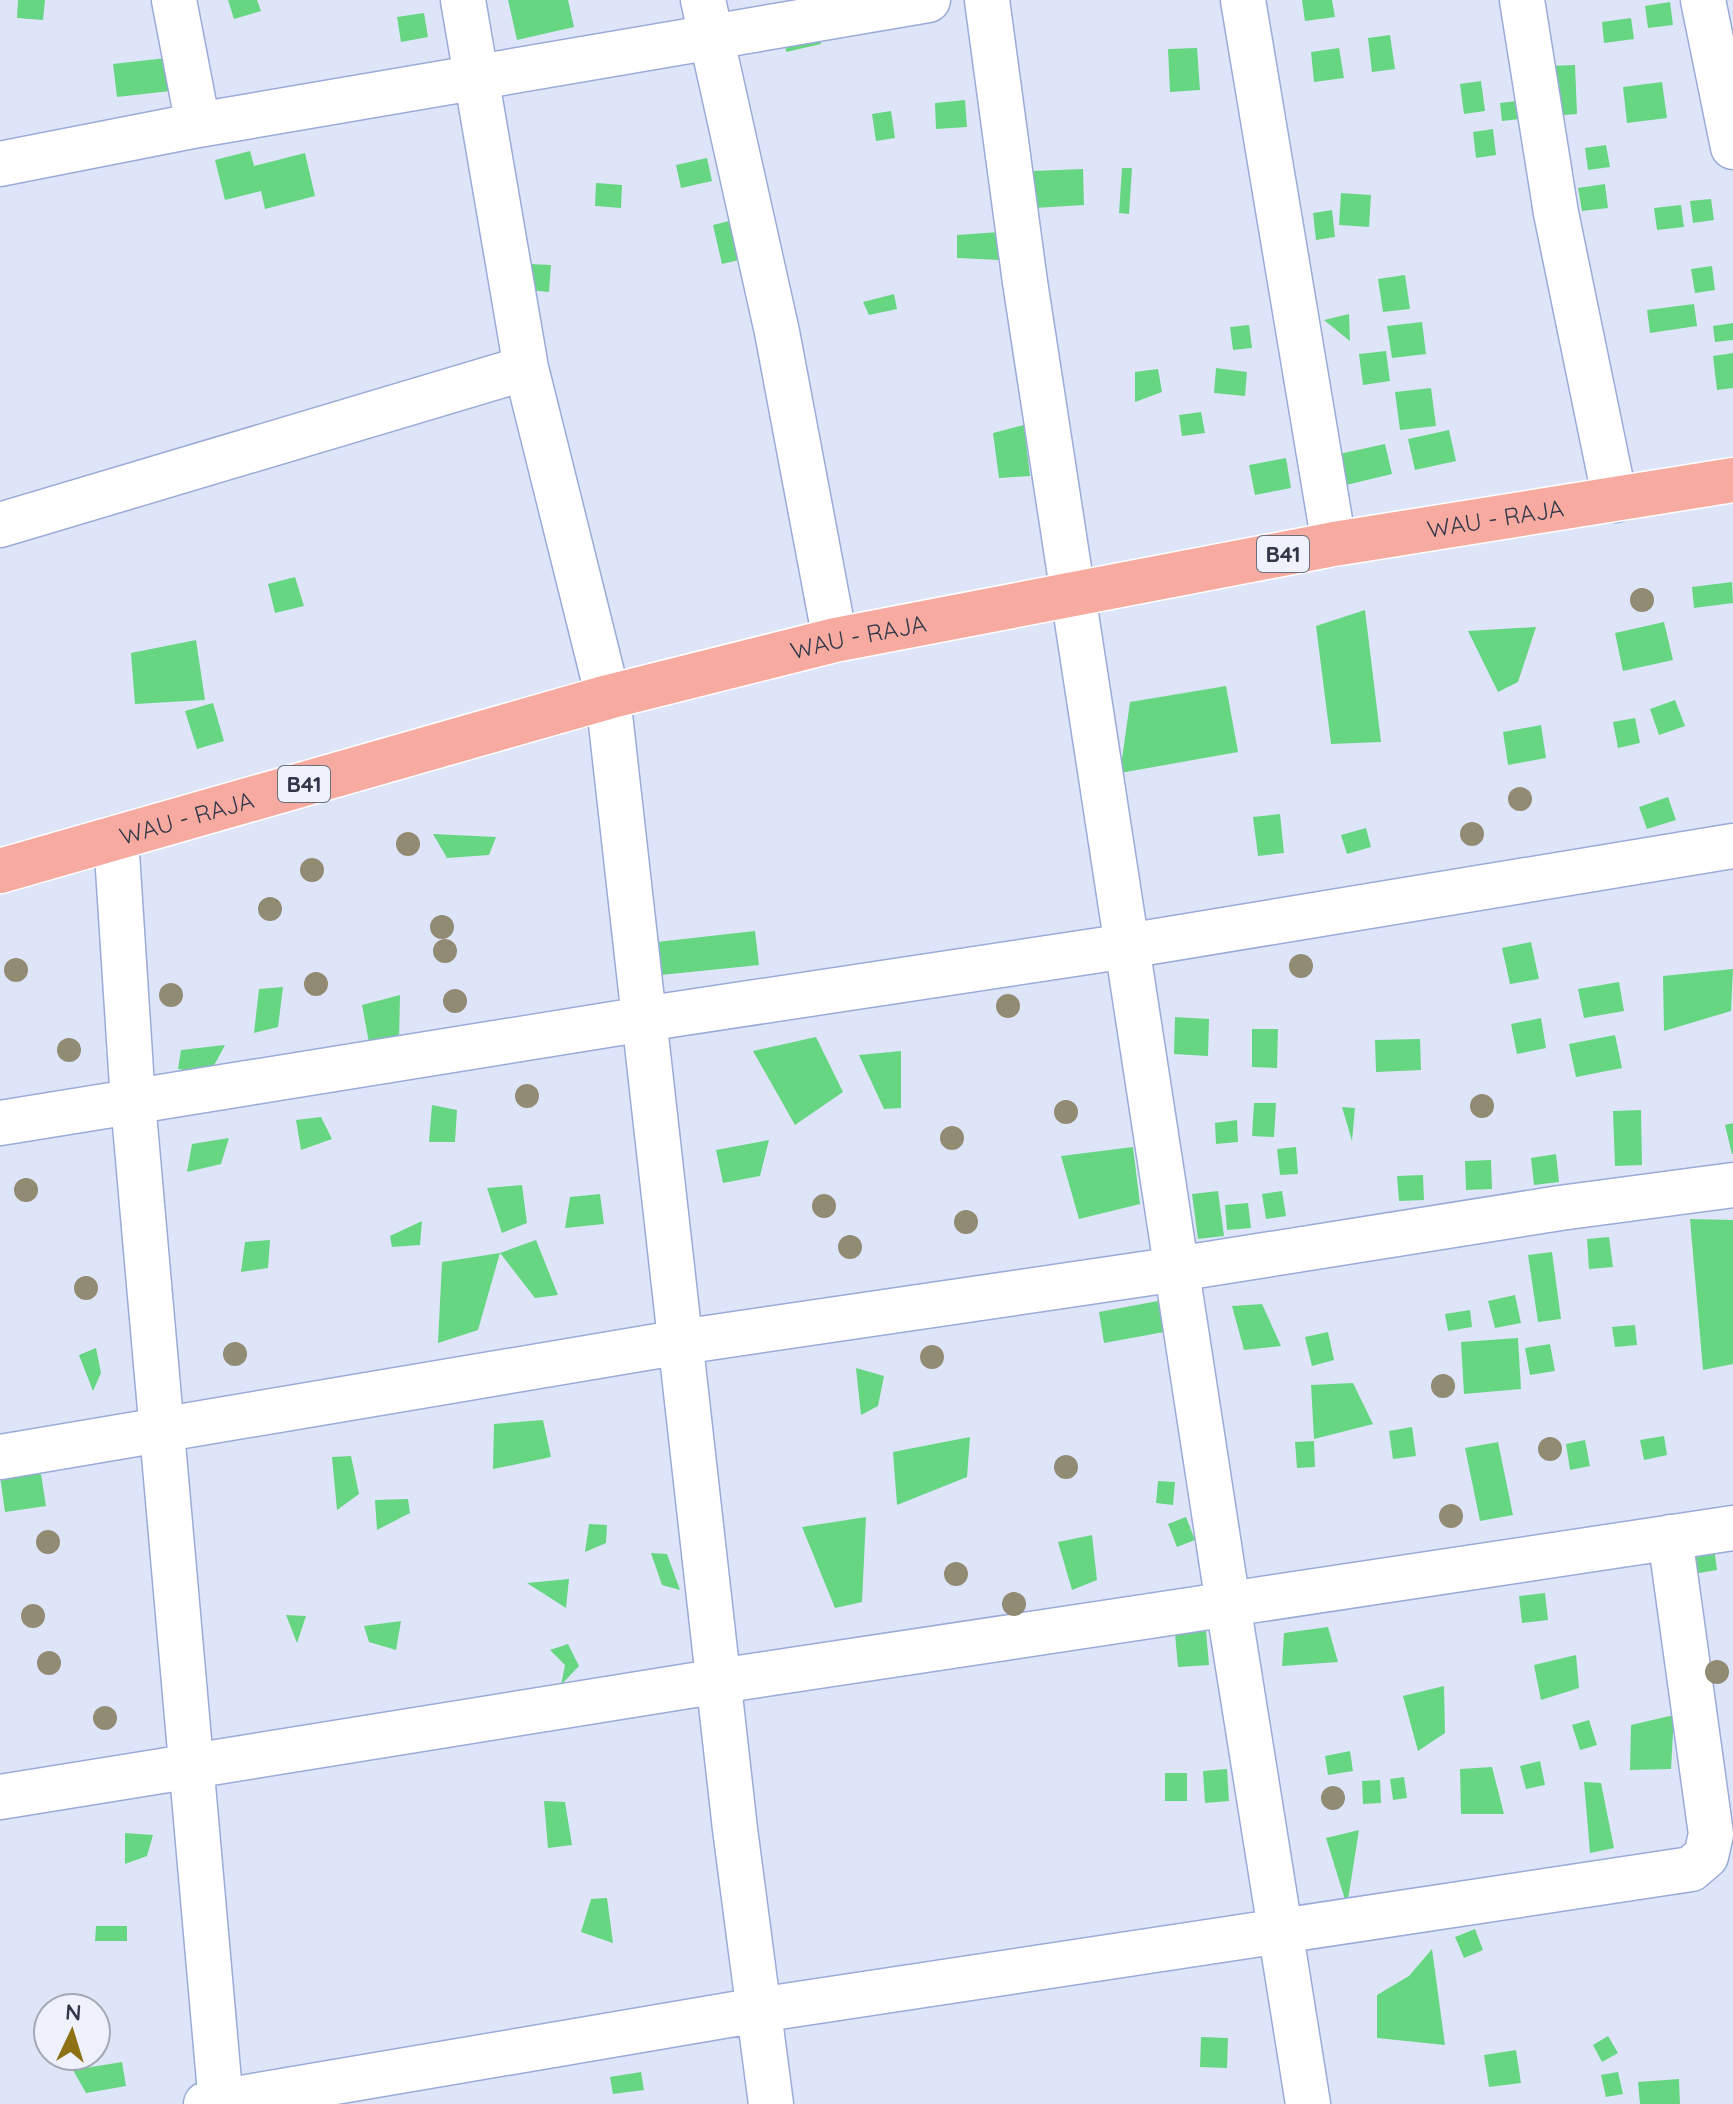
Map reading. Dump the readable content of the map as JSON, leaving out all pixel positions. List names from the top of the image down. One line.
{"streets":{"main road":["WAU - RAJA","B41"]},"north":"top"}
